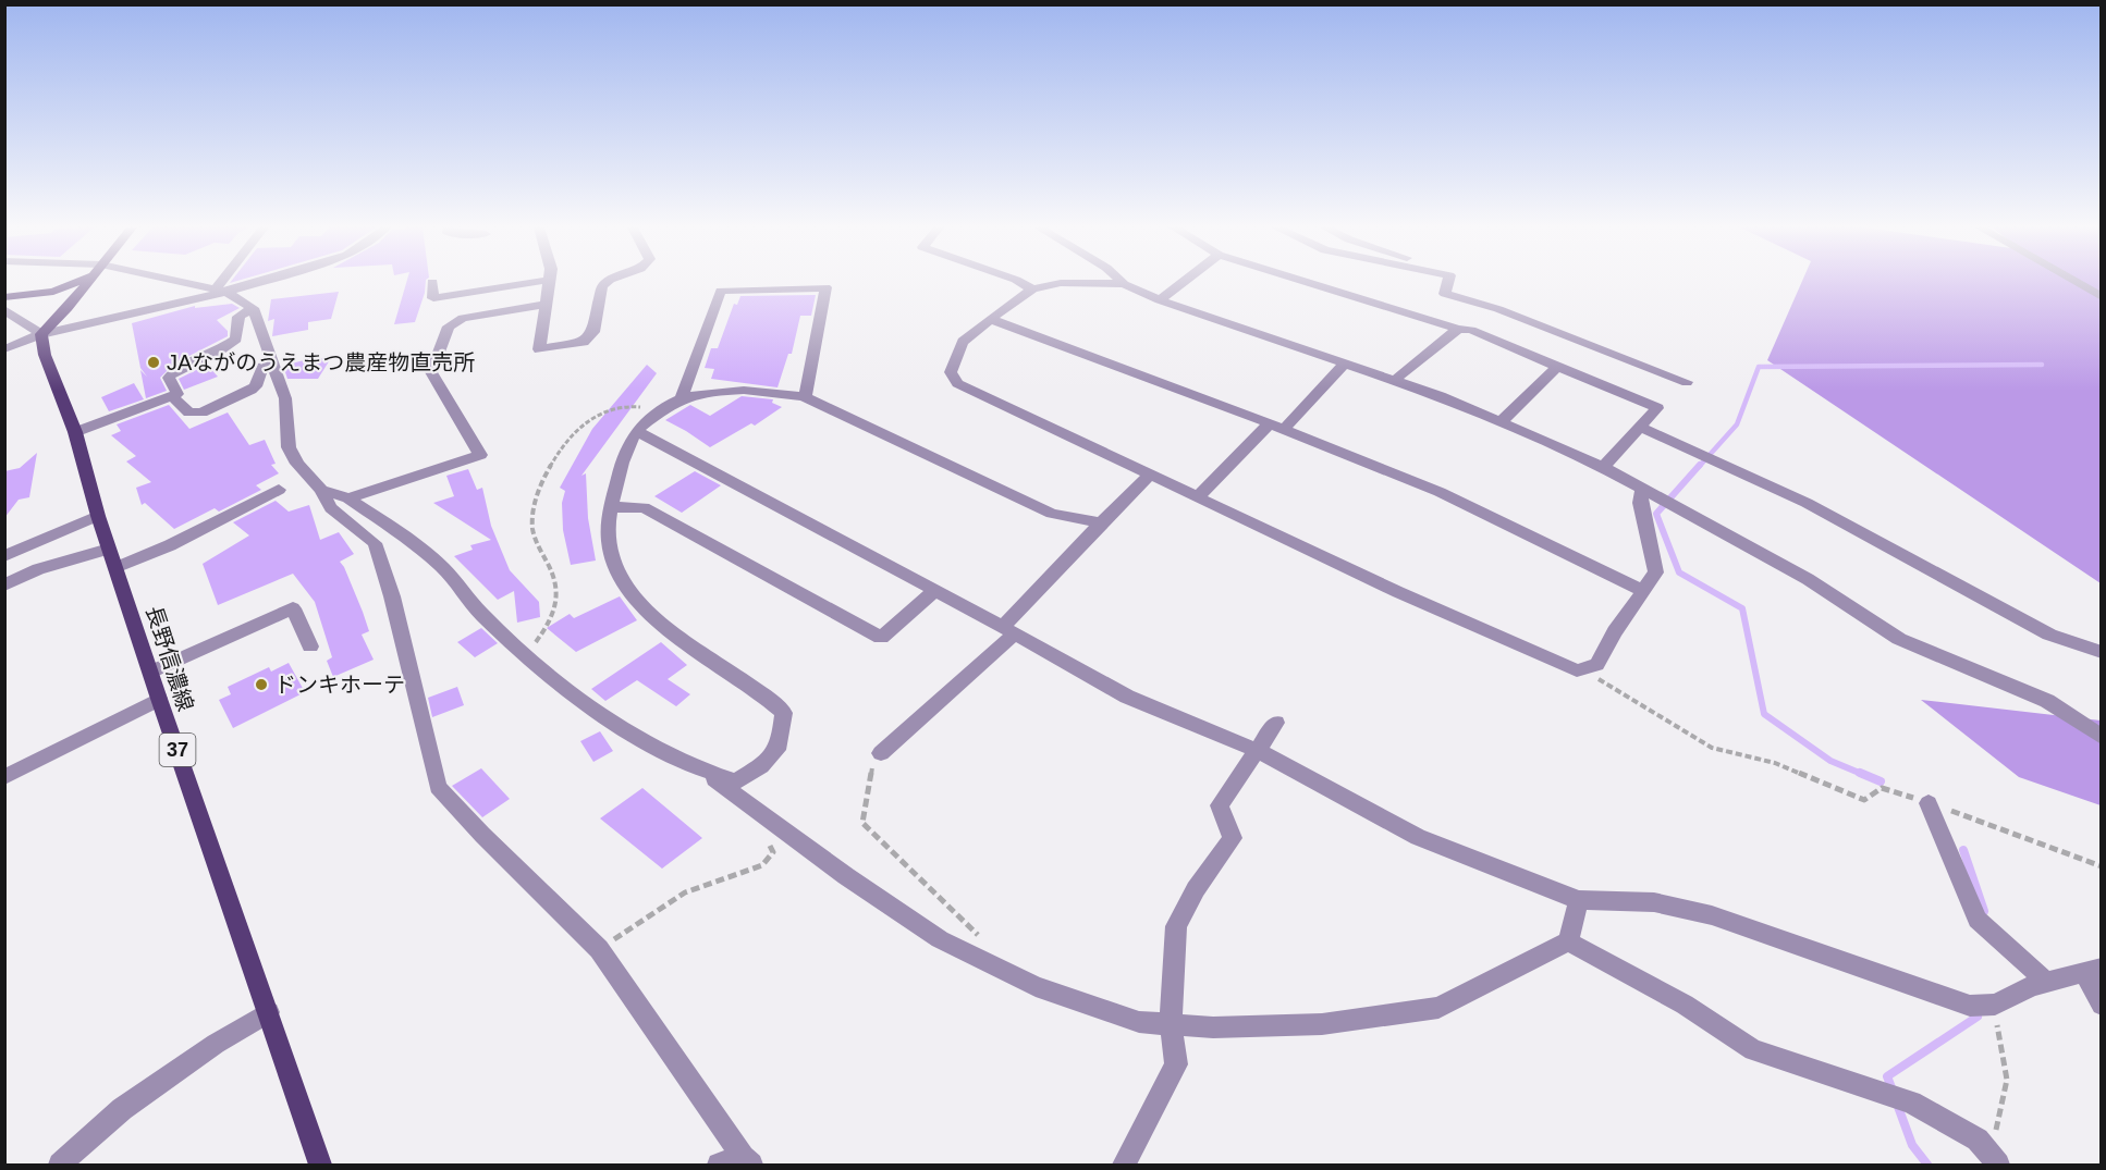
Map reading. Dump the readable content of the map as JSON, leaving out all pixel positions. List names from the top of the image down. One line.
{"streets":{"main road":["長野信濃線","37"]},"places":["JAながのうえまつ農産物直売所","ドンキホーテ"]}
